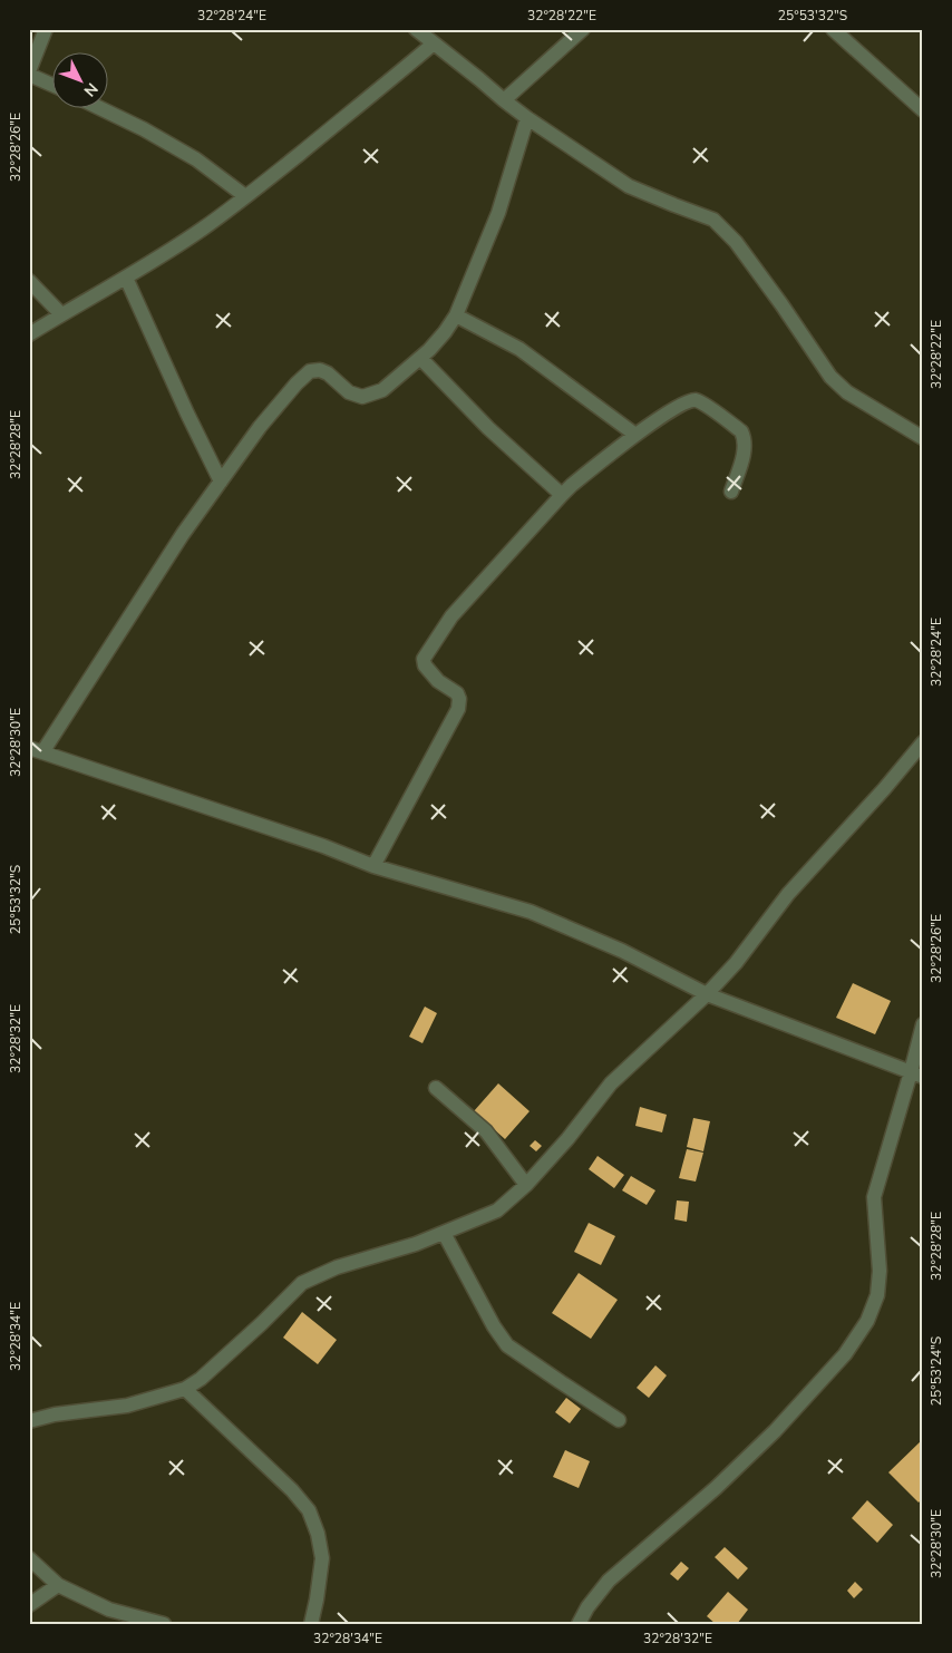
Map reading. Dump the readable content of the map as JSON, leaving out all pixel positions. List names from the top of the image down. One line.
{"north":"bottom right","coordinates":["32°28'24\"E","32°28'22\"E","25°53'32\"S","32°28'26\"E","32°28'28\"E","32°28'30\"E","32°28'32\"E","32°28'34\"E","25°53'24\"S"]}
